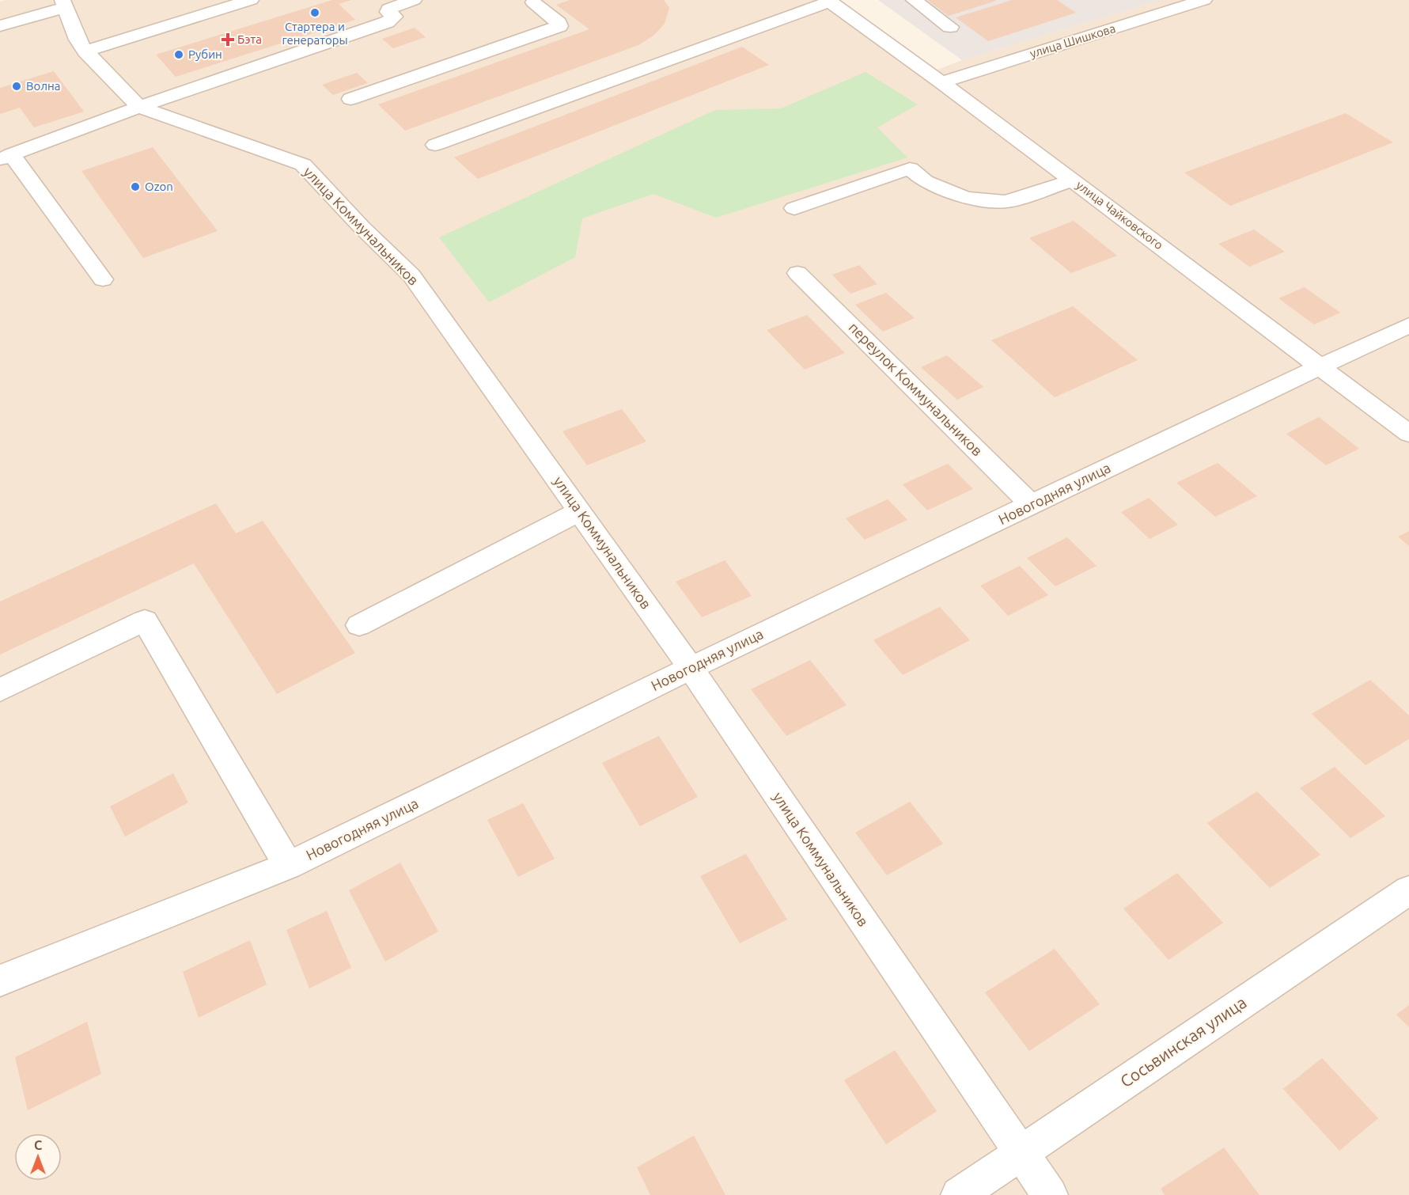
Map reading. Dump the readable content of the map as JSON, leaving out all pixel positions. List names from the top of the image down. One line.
{"streets":{"street":["улица Шишкова","улица Чайковского","улица Коммунальников","переулок Коммунальников","Новогодняя улица","Сосьвинская улица"]},"crossings":[["улица Шишкова","улица Чайковского"],["улица Чайковского","Новогодняя улица"],["улица Коммунальников","Новогодняя улица"],["улица Коммунальников","Сосьвинская улица"],["переулок Коммунальников","Новогодняя улица"]],"places":{"other":["Стартера и генераторы","Рубин","Волна","Ozon"],"health":["Бэта"]},"north":"top"}
